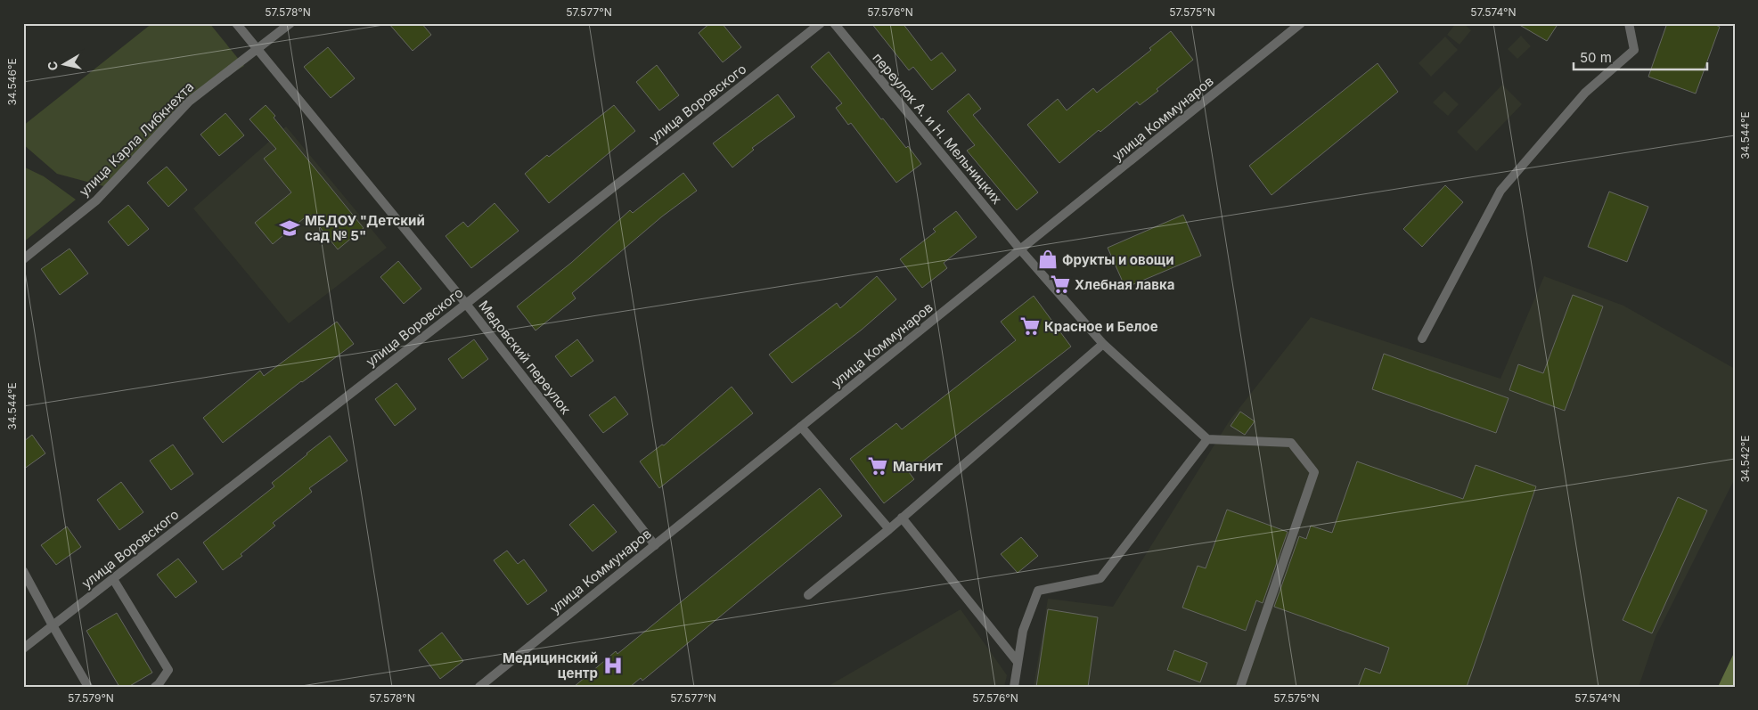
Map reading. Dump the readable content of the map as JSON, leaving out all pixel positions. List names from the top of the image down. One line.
{"streets":{"street":["улица Воровского","улица Коммунаров","переулок А. и Н. Мельницких","улица Карла Либкнехта","Медовский переулок"]},"crossings":[["улица Воровского","Медовский переулок"],["улица Коммунаров","переулок А. и Н. Мельницких"],["улица Коммунаров","Медовский переулок"],["улица Карла Либкнехта","Медовский переулок"]],"places":{"school or university":["МБДОУ \"Детский сад № 5\""],"shop":["Фрукты и овощи"],"supermarket":["Хлебная лавка","Красное и Белое","Магнит"],"hospital":["Медицинский центр"]},"scale_bar":"50 m","north":"left","coordinates":["57.578°N","57.577°N","57.576°N","57.575°N","57.574°N","34.546°E","34.544°E","34.542°E","57.579°N"]}
